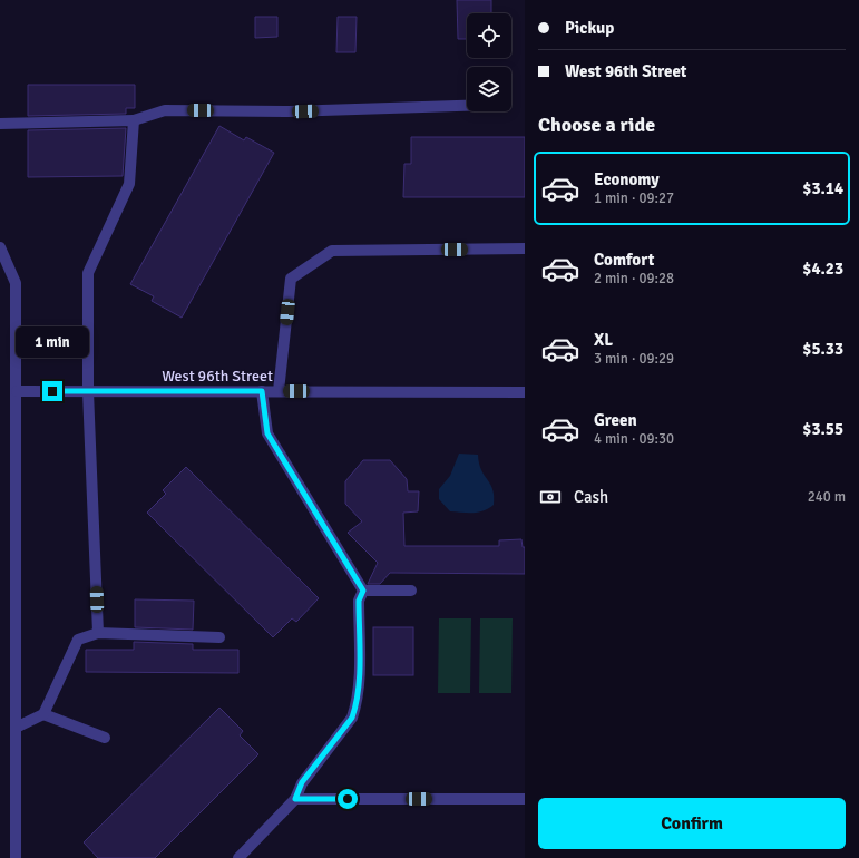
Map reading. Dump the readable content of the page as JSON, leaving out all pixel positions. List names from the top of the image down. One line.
{"streets":{"street":["West 96th Street"]},"page":{"banner":["Pickup","West 96th Street"],"heading":"Choose a ride","list":[{"name":"Economy","note":"1 min · 09:27","value":"$3.14"},{"name":"Comfort","note":"2 min · 09:28","value":"$4.23"},{"name":"XL","note":"3 min · 09:29","value":"$5.33"},{"name":"Green","note":"4 min · 09:30","value":"$3.55"}],"bubble":"1 min","pay":["Cash","240 m"],"buttons":"Confirm"}}
